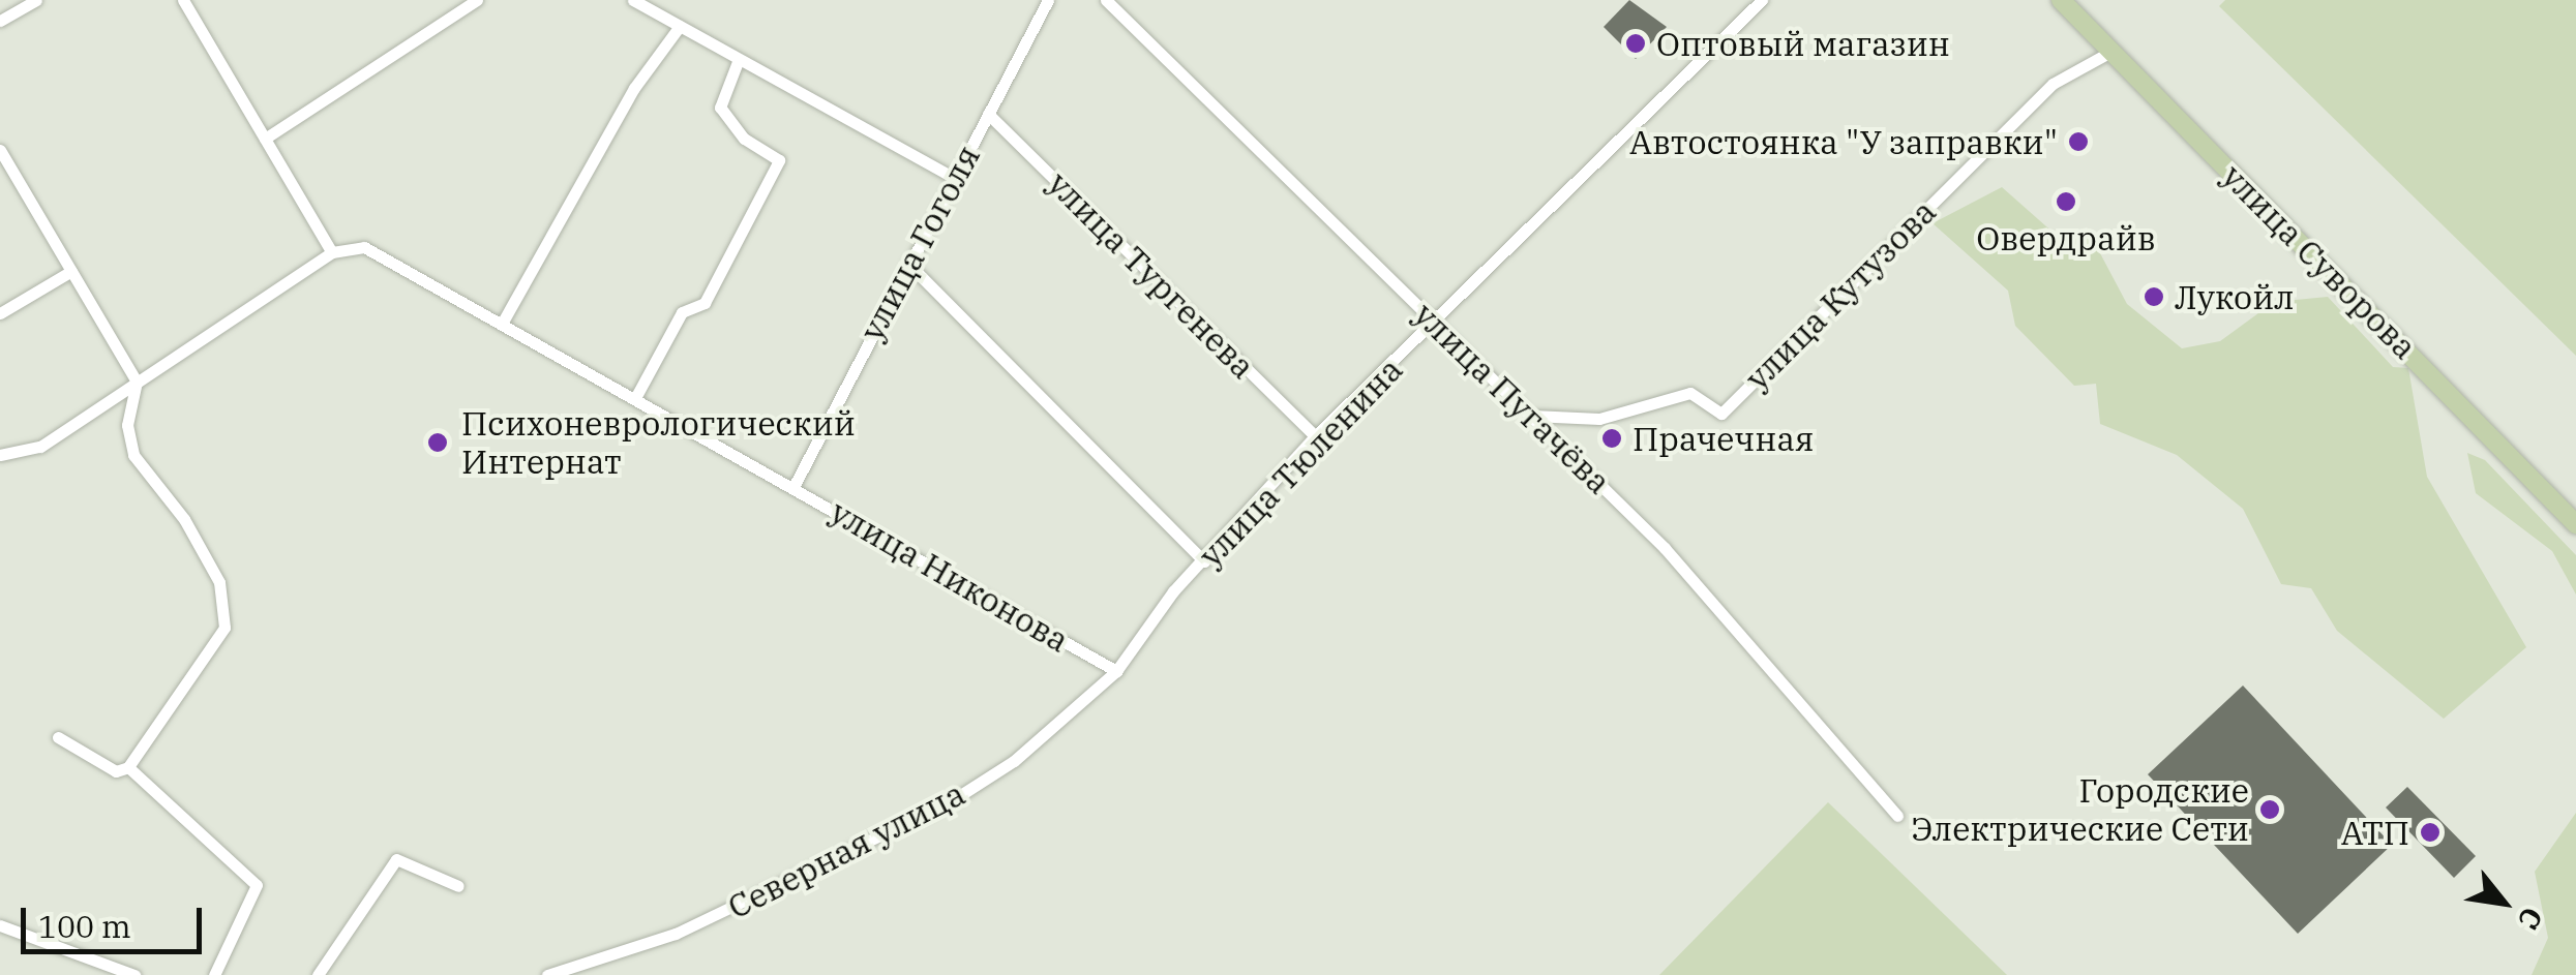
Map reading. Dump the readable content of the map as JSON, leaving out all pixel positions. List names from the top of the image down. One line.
{"streets":{"main road":["улица Суворова"],"street":["улица Гоголя","улица Тургенева","улица Кутузова","улица Пугачёва","улица Тюленина","улица Никонова","Северная улица"]},"crossings":[["улица Гоголя","улица Тургенева"],["улица Гоголя","улица Никонова"],["улица Суворова","улица Кутузова"],["улица Тургенева","улица Тюленина"],["улица Кутузова","улица Пугачёва"],["улица Пугачёва","улица Тюленина"],["улица Тюленина","улица Никонова"],["улица Тюленина","Северная улица"],["улица Никонова","Северная улица"]],"places":["Оптовый магазин","Автостоянка \"У заправки\"","Овердрайв","Лукойл","Прачечная","Психоневрологический Интернат","Городские Электрические Сети","АТП"],"scale_bar":"100 m","north":"bottom right"}
